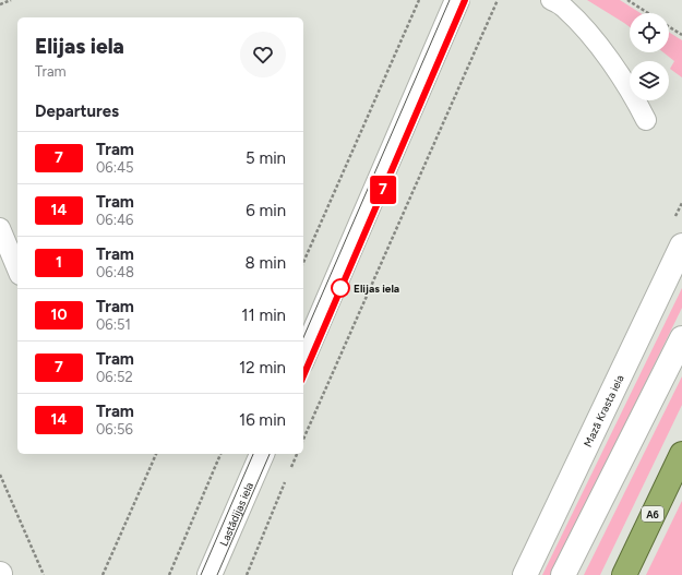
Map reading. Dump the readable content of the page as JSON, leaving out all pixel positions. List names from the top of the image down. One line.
{"streets":{"highway":["A6"],"street":["Mazā Krasta iela","Lastādijas iela"]},"places":["Elijas iela"],"lines":["tram line 7"],"page":{"on_map":"7","heading":[["Elijas iela","Tram"],"Departures"],"list":[{"mark":"7","name":"Tram","note":"06:45","value":"5 min"},{"mark":"14","name":"Tram","note":"06:46","value":"6 min"},{"mark":"1","name":"Tram","note":"06:48","value":"8 min"},{"mark":"10","name":"Tram","note":"06:51","value":"11 min"},{"mark":"7","name":"Tram","note":"06:52","value":"12 min"},{"mark":"14","name":"Tram","note":"06:56","value":"16 min"}]}}
